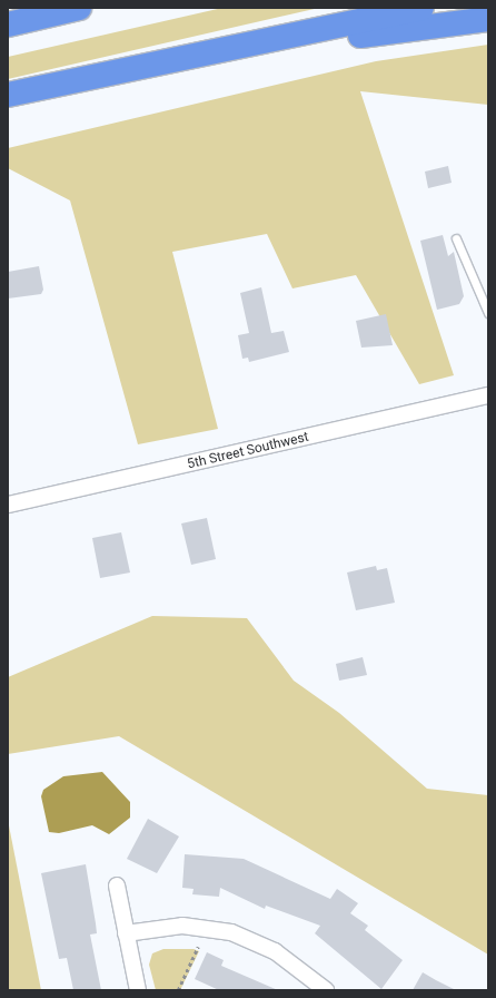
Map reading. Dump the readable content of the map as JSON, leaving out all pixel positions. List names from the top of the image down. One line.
{"streets":{"street":["5th Street Southwest"]}}
